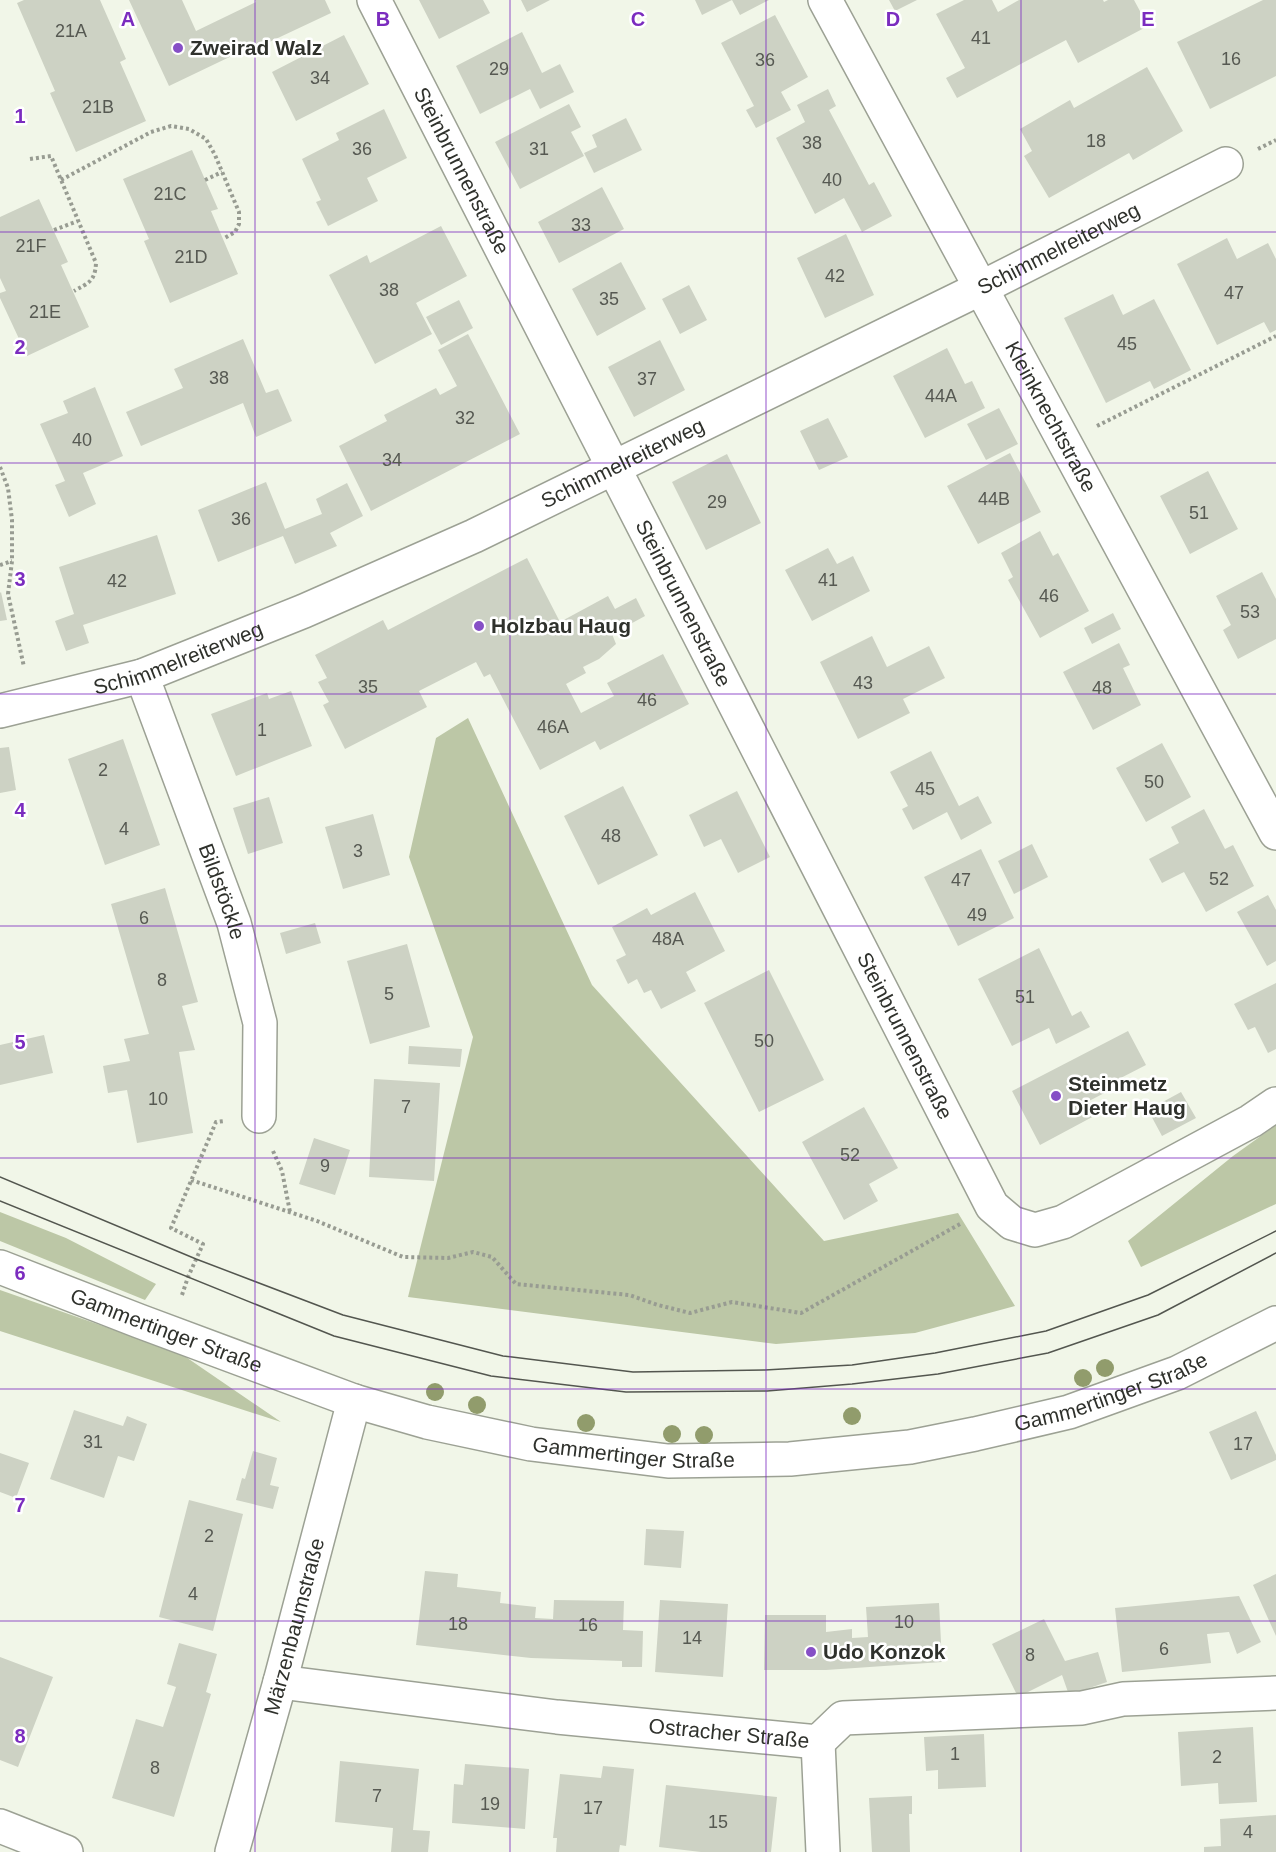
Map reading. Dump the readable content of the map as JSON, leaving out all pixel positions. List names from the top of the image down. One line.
{"streets":{"street":["Steinbrunnenstraße","Schimmelreiterweg","Kleinknechtstraße","Bildstöckle","Gammertinger Straße","Märzenbaumstraße","Ostracher Straße"]},"crossings":[["Steinbrunnenstraße","Schimmelreiterweg"],["Schimmelreiterweg","Kleinknechtstraße"],["Schimmelreiterweg","Bildstöckle"],["Gammertinger Straße","Märzenbaumstraße"],["Märzenbaumstraße","Ostracher Straße"]],"places":["Zweirad Walz","Holzbau Haug","Steinmetz Dieter Haug","Udo Konzok"],"house_numbers":["21A","41","16","36","29","34","21B","18","38","36","31","40","21C","33","21F","21D","42","38","47","35","21E","45","38","37","44A","32","40","34","44B","29","51","36","41","42","46","53","43","35","48","46","46A","1","2","50","45","4","48","3","52","47","49","6","48A","8","5","51","50","10","7","52","9","31","17","2","4","10","18","16","14","6","8","1","2","8","7","19","17","15","4"],"grid":{"columns":["A","B","C","D","E"],"rows":["1","2","3","4","5","6","7","8"]}}
